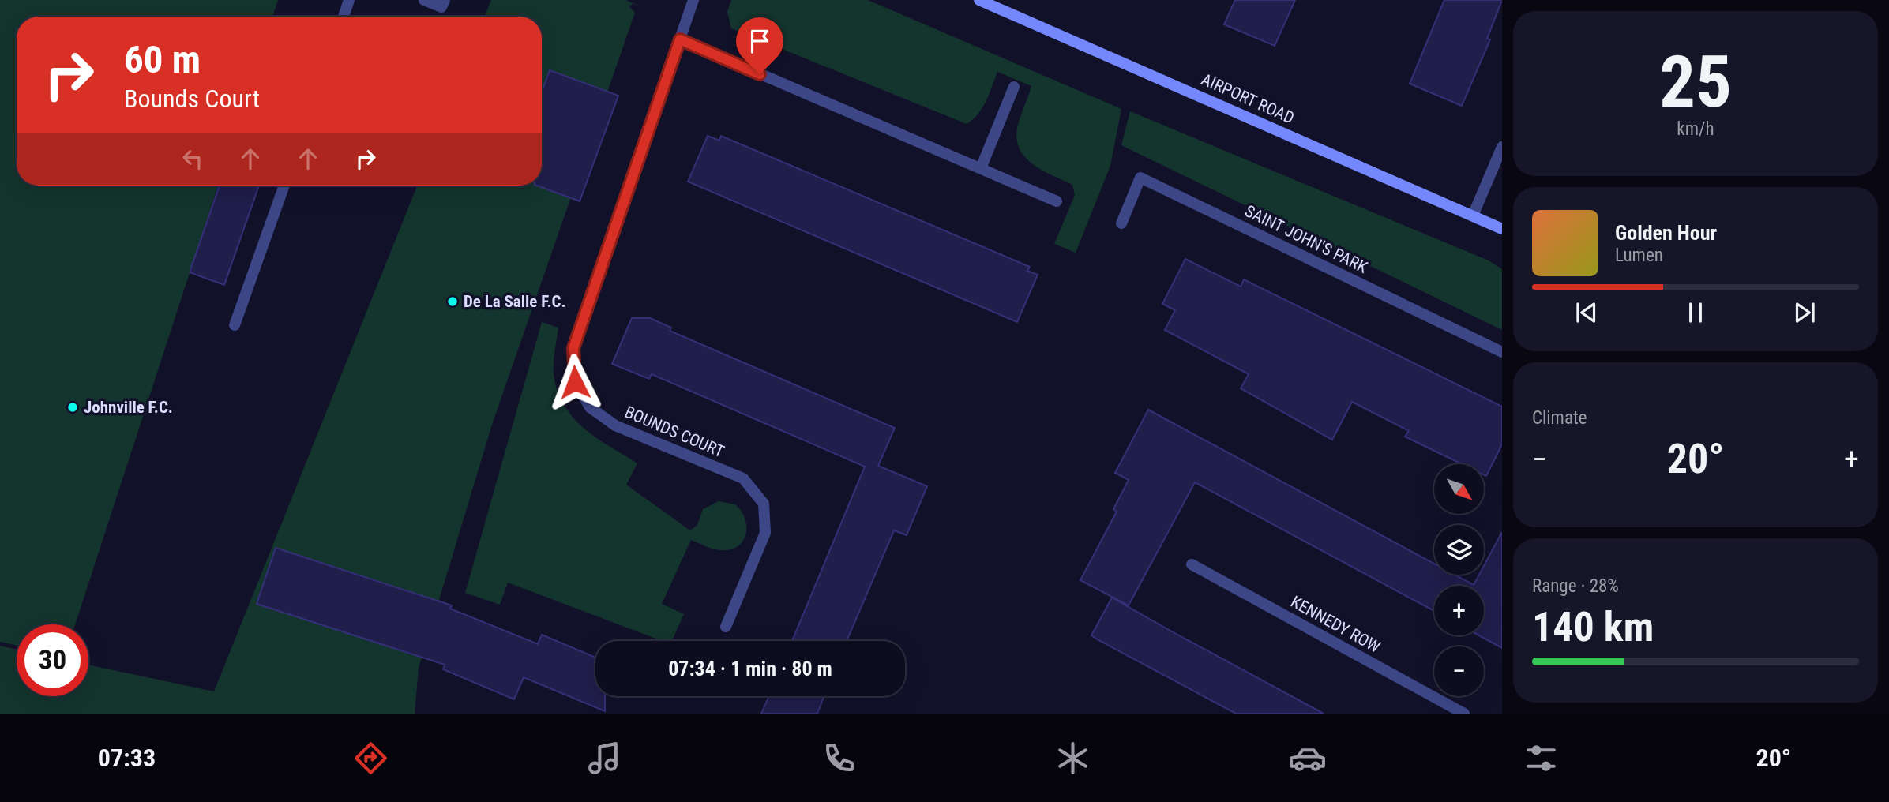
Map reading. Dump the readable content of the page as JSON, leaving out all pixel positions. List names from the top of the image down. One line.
{"streets":{"main road":["AIRPORT ROAD"],"street":["SAINT JOHN'S PARK","BOUNDS COURT","KENNEDY ROW"]},"places":["De La Salle F.C.","Johnville F.C."],"north":"bottom right","page":{"tile":[["25","km/h"],"Climate",["Range · 28%","140 km"]],"turn":["60 m","Bounds Court"],"song":["Golden Hour","Lumen"],"heat":["−","20°","+"],"map_buttons":["+","−"],"limit":"30","trip":"07:34 · 1 min · 80 m","tabs":["07:33","20°"]}}
